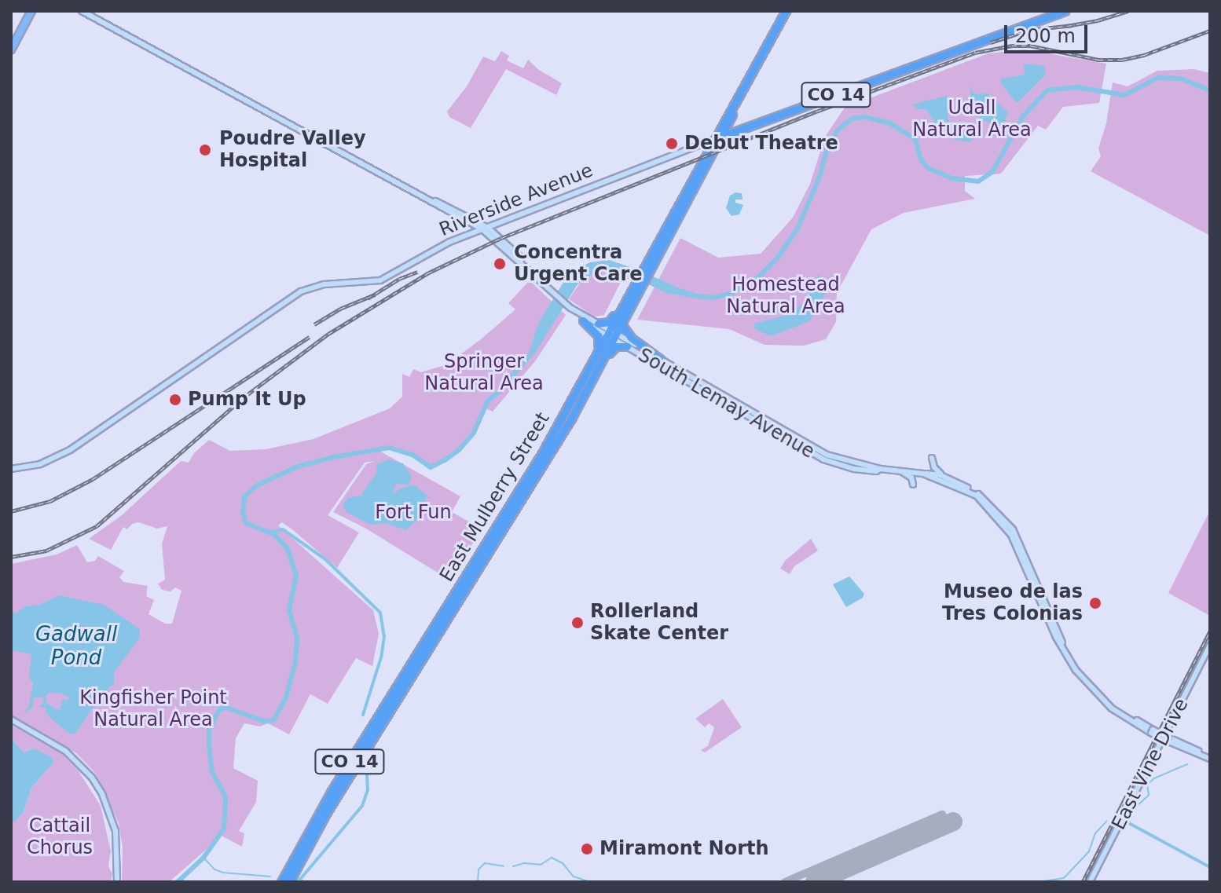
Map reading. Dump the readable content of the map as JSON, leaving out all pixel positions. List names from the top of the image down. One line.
{"streets":{"highway":["CO 14","Riverside Avenue","East Mulberry Street"],"main road":["South Lemay Avenue","East Vine Drive"]},"crossings":[["Riverside Avenue","South Lemay Avenue"],["Riverside Avenue","East Mulberry Street"],["South Lemay Avenue","East Mulberry Street"]],"water":["Gadwall Pond"],"parks":["Udall Natural Area","Homestead Natural Area","Springer Natural Area","Fort Fun","Kingfisher Point Natural Area","Cattail Chorus"],"places":["Debut Theatre","Poudre Valley Hospital","Concentra Urgent Care","Pump It Up","Museo de las Tres Colonias","Rollerland Skate Center","Miramont North"],"scale_bar":"200 m"}
